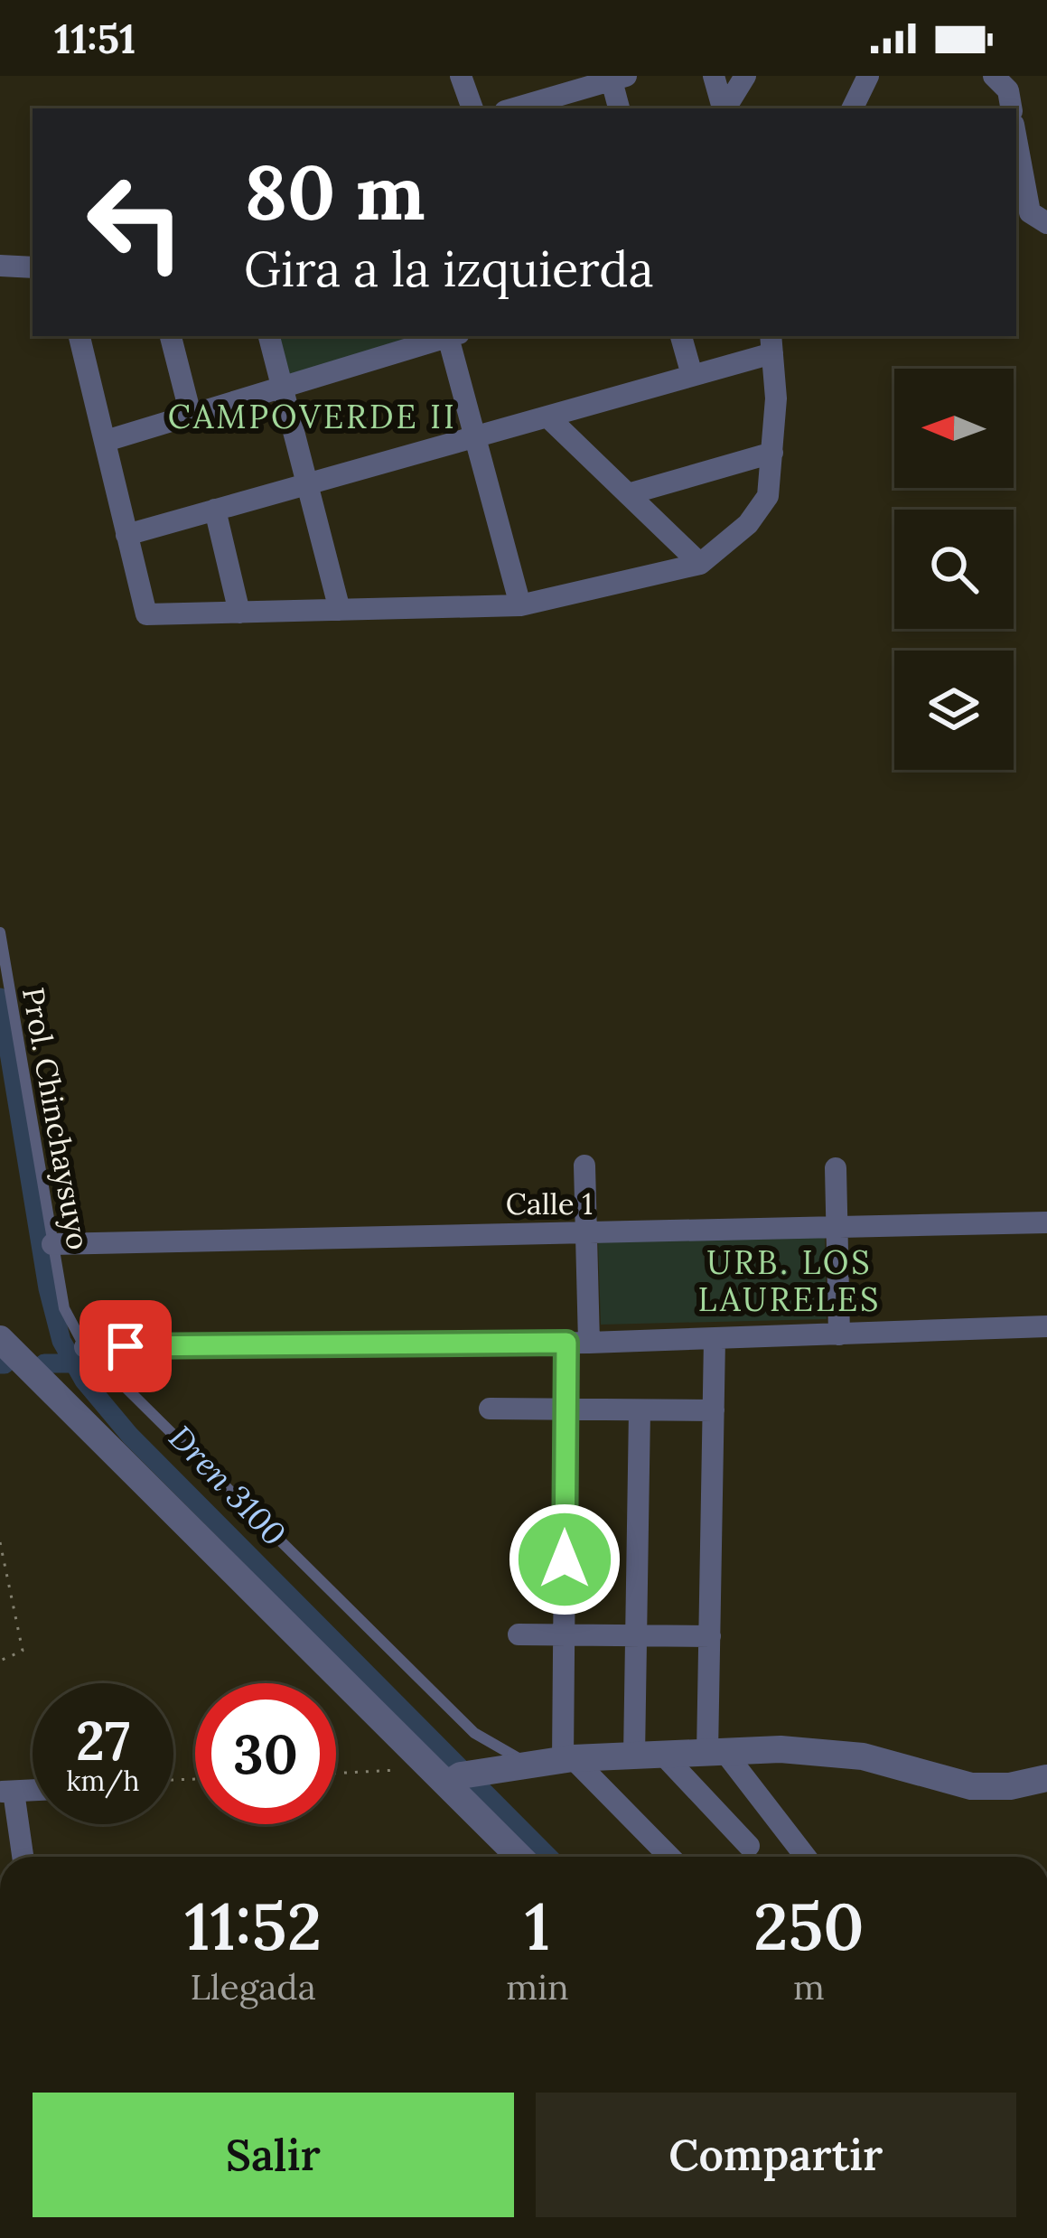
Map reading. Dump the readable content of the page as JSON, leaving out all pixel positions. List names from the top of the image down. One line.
{"streets":{"street":["Calle 1"],"lane":["Prol. Chinchaysuyo"]},"crossings":[["Prol. Chinchaysuyo","Calle 1"]],"districts":["CAMPOVERDE II","URB. LOS LAURELES"],"water":["Dren 3100"],"north":"left","page":{"status":"11:51","turn":["80 m","Gira a la izquierda"],"speed":"27 km/h","limit":"30","eta":["11:52","Llegada","1","min","250","m"],"buttons":["Salir","Compartir"]}}
